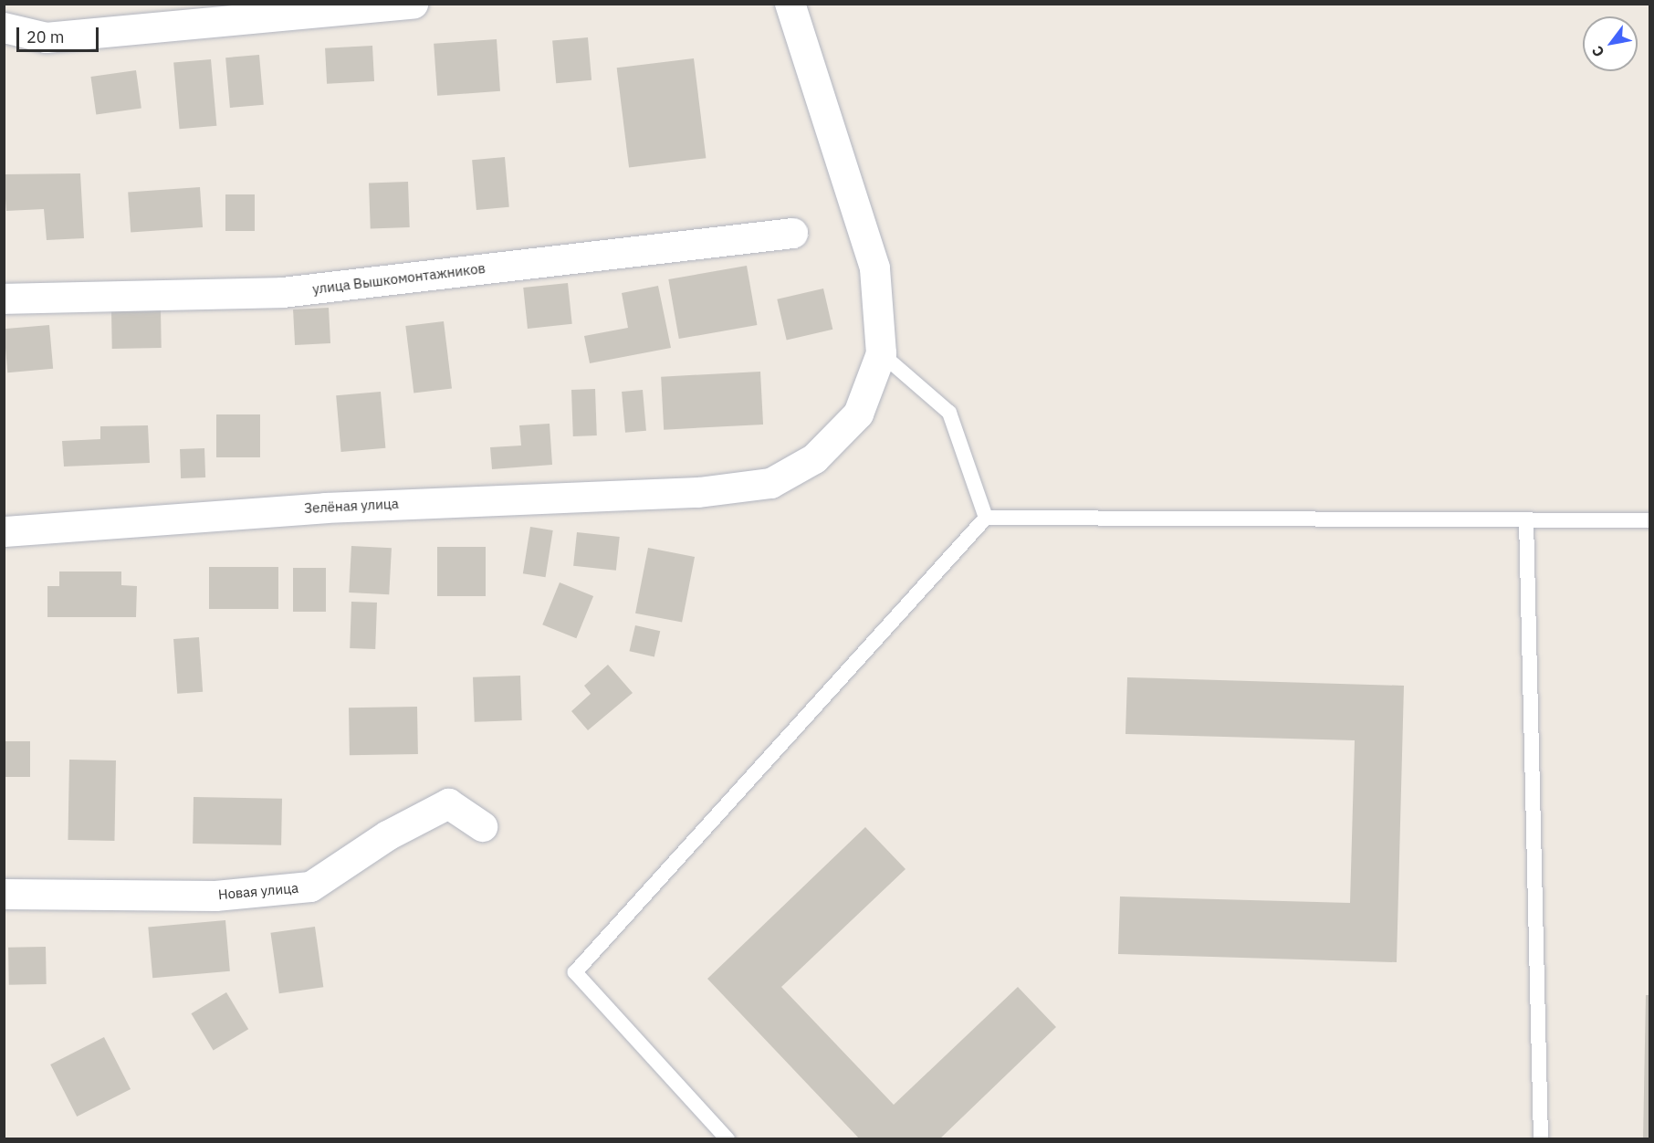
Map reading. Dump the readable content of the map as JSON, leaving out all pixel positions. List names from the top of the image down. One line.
{"streets":{"street":["улица Вышкомонтажников","Зелёная улица","Новая улица"]},"scale_bar":"20 m","north":"bottom left"}
